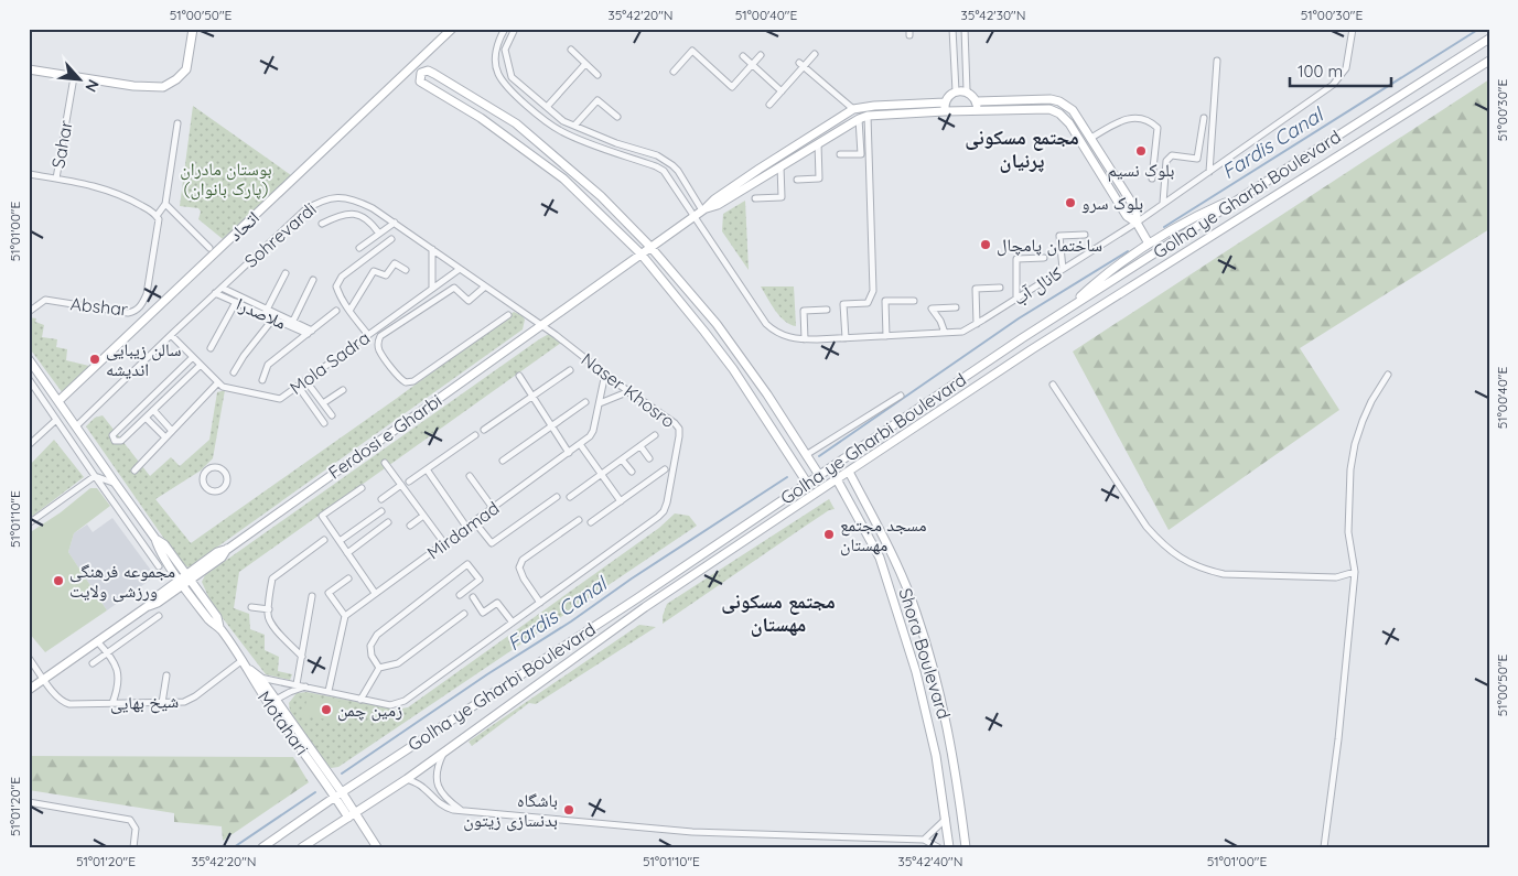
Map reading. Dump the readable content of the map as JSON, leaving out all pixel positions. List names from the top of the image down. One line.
{"streets":{"main road":["Golha ye Gharbi Boulevard","اتحاد","Ferdosi e Gharbi","Shora Boulevard","Motahari"],"street":["Sahar","Sohrevardi","کانال آب","Abshar","ملاصدرا","Mola Sadra","Naser Khosro","Mirdamad","شیخ بهایی"]},"crossings":[["Golha ye Gharbi Boulevard","Shora Boulevard"],["Golha ye Gharbi Boulevard","Motahari"],["اتحاد","Motahari"],["Sohrevardi","ملاصدرا"],["Sohrevardi","Mola Sadra"],["Sohrevardi","Naser Khosro"],["Sohrevardi","Ferdosi e Gharbi"],["Sohrevardi","Motahari"],["کانال آب","Ferdosi e Gharbi"],["Naser Khosro","Ferdosi e Gharbi"],["Naser Khosro","Mirdamad"],["Naser Khosro","Motahari"],["Ferdosi e Gharbi","شیخ بهایی"],["Ferdosi e Gharbi","Motahari"],["شیخ بهایی","Motahari"]],"districts":["مجتمع مسکونی پرنیان","مجتمع مسکونی مهستان"],"water":["Fardis Canal"],"parks":["بوستان مادران (پارک بانوان)"],"places":["بلوک نسیم","بلوک سرو","ساختمان پامچال","سالن زیبایی اندیشه","مسجد مجتمع مهستان","مجموعه فرهنگی ورزشی ولایت","زمین چمن","باشگاه بدنسازی زیتون"],"scale_bar":"100 m","north":"bottom right","coordinates":["51°00'50\"E","35°42'20\"N","51°00'40\"E","35°42'30\"N","51°00'30\"E","51°01'00\"E","51°01'10\"E","51°01'20\"E","35°42'40\"N"]}
